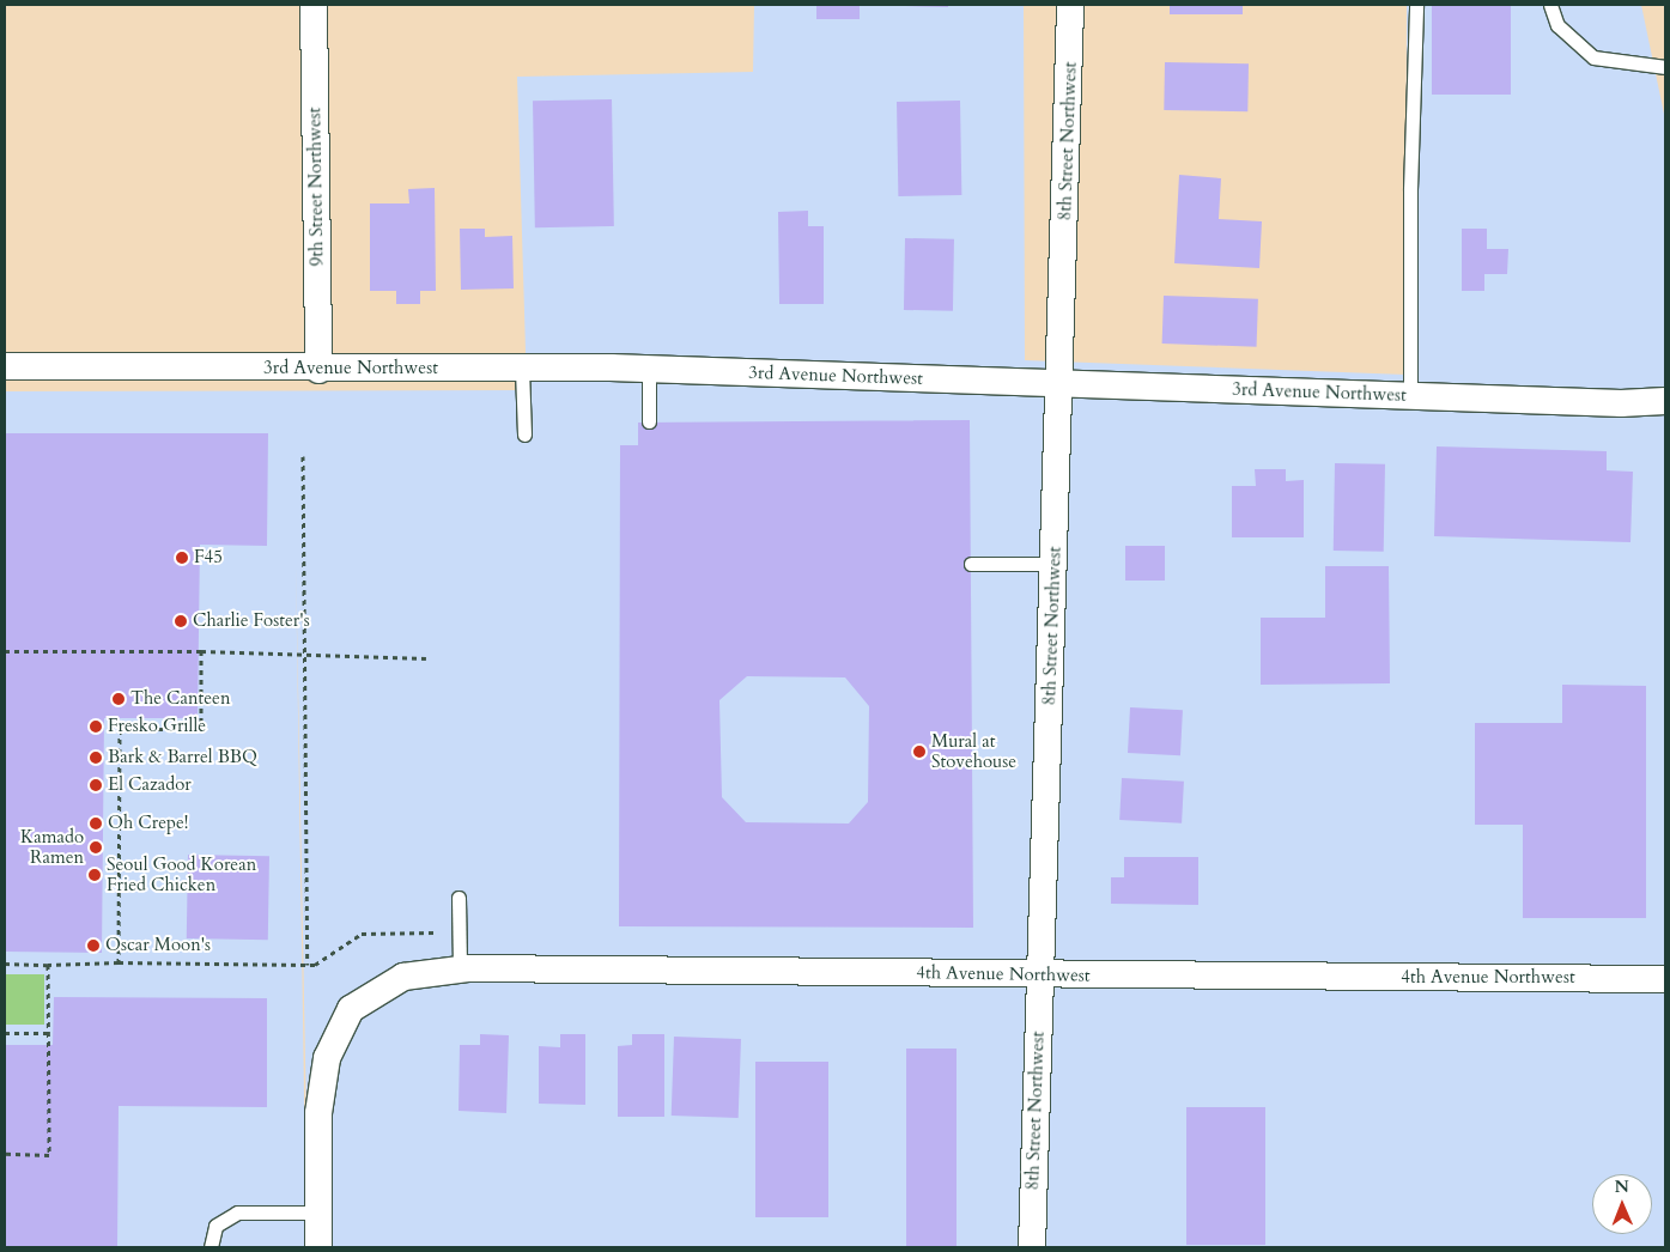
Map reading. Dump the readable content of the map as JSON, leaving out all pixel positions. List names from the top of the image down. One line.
{"streets":{"street":["8th Street Northwest","9th Street Northwest","3rd Avenue Northwest","4th Avenue Northwest"]},"crossings":[["8th Street Northwest","3rd Avenue Northwest"],["8th Street Northwest","4th Avenue Northwest"],["9th Street Northwest","3rd Avenue Northwest"]],"places":["F45","Charlie Foster's","The Canteen","Fresko Grille","Mural at Stovehouse","Bark & Barrel BBQ","El Cazador","Oh Crepe!","Kamado Ramen","Seoul Good Korean Fried Chicken","Oscar Moon's"],"north":"top"}
